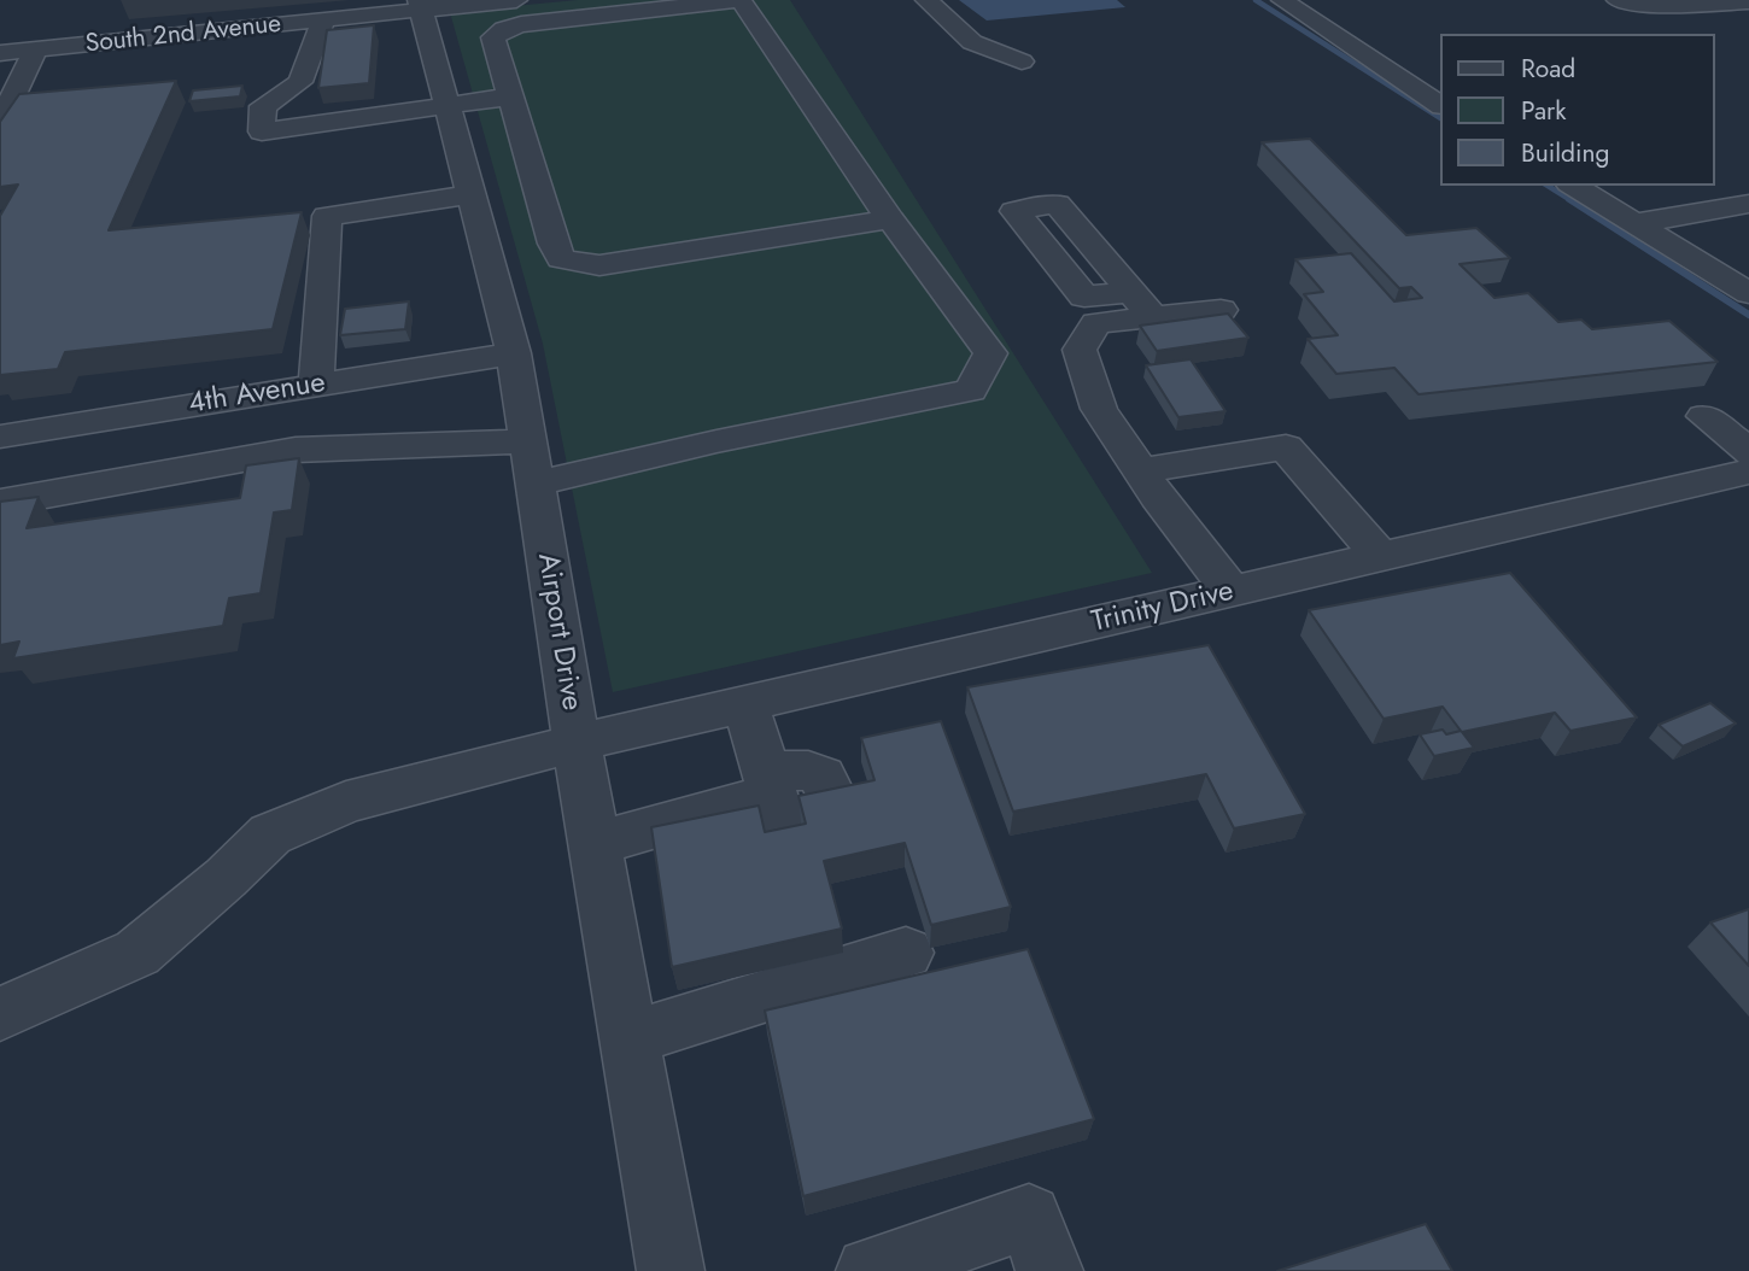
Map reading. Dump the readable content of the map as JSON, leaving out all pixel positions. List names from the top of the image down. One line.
{"streets":{"street":["South 2nd Avenue","4th Avenue","Trinity Drive","Airport Drive"]},"crossings":[["South 2nd Avenue","Airport Drive"],["4th Avenue","Airport Drive"],["Trinity Drive","Airport Drive"]],"legend":["Road","Park","Building"]}
